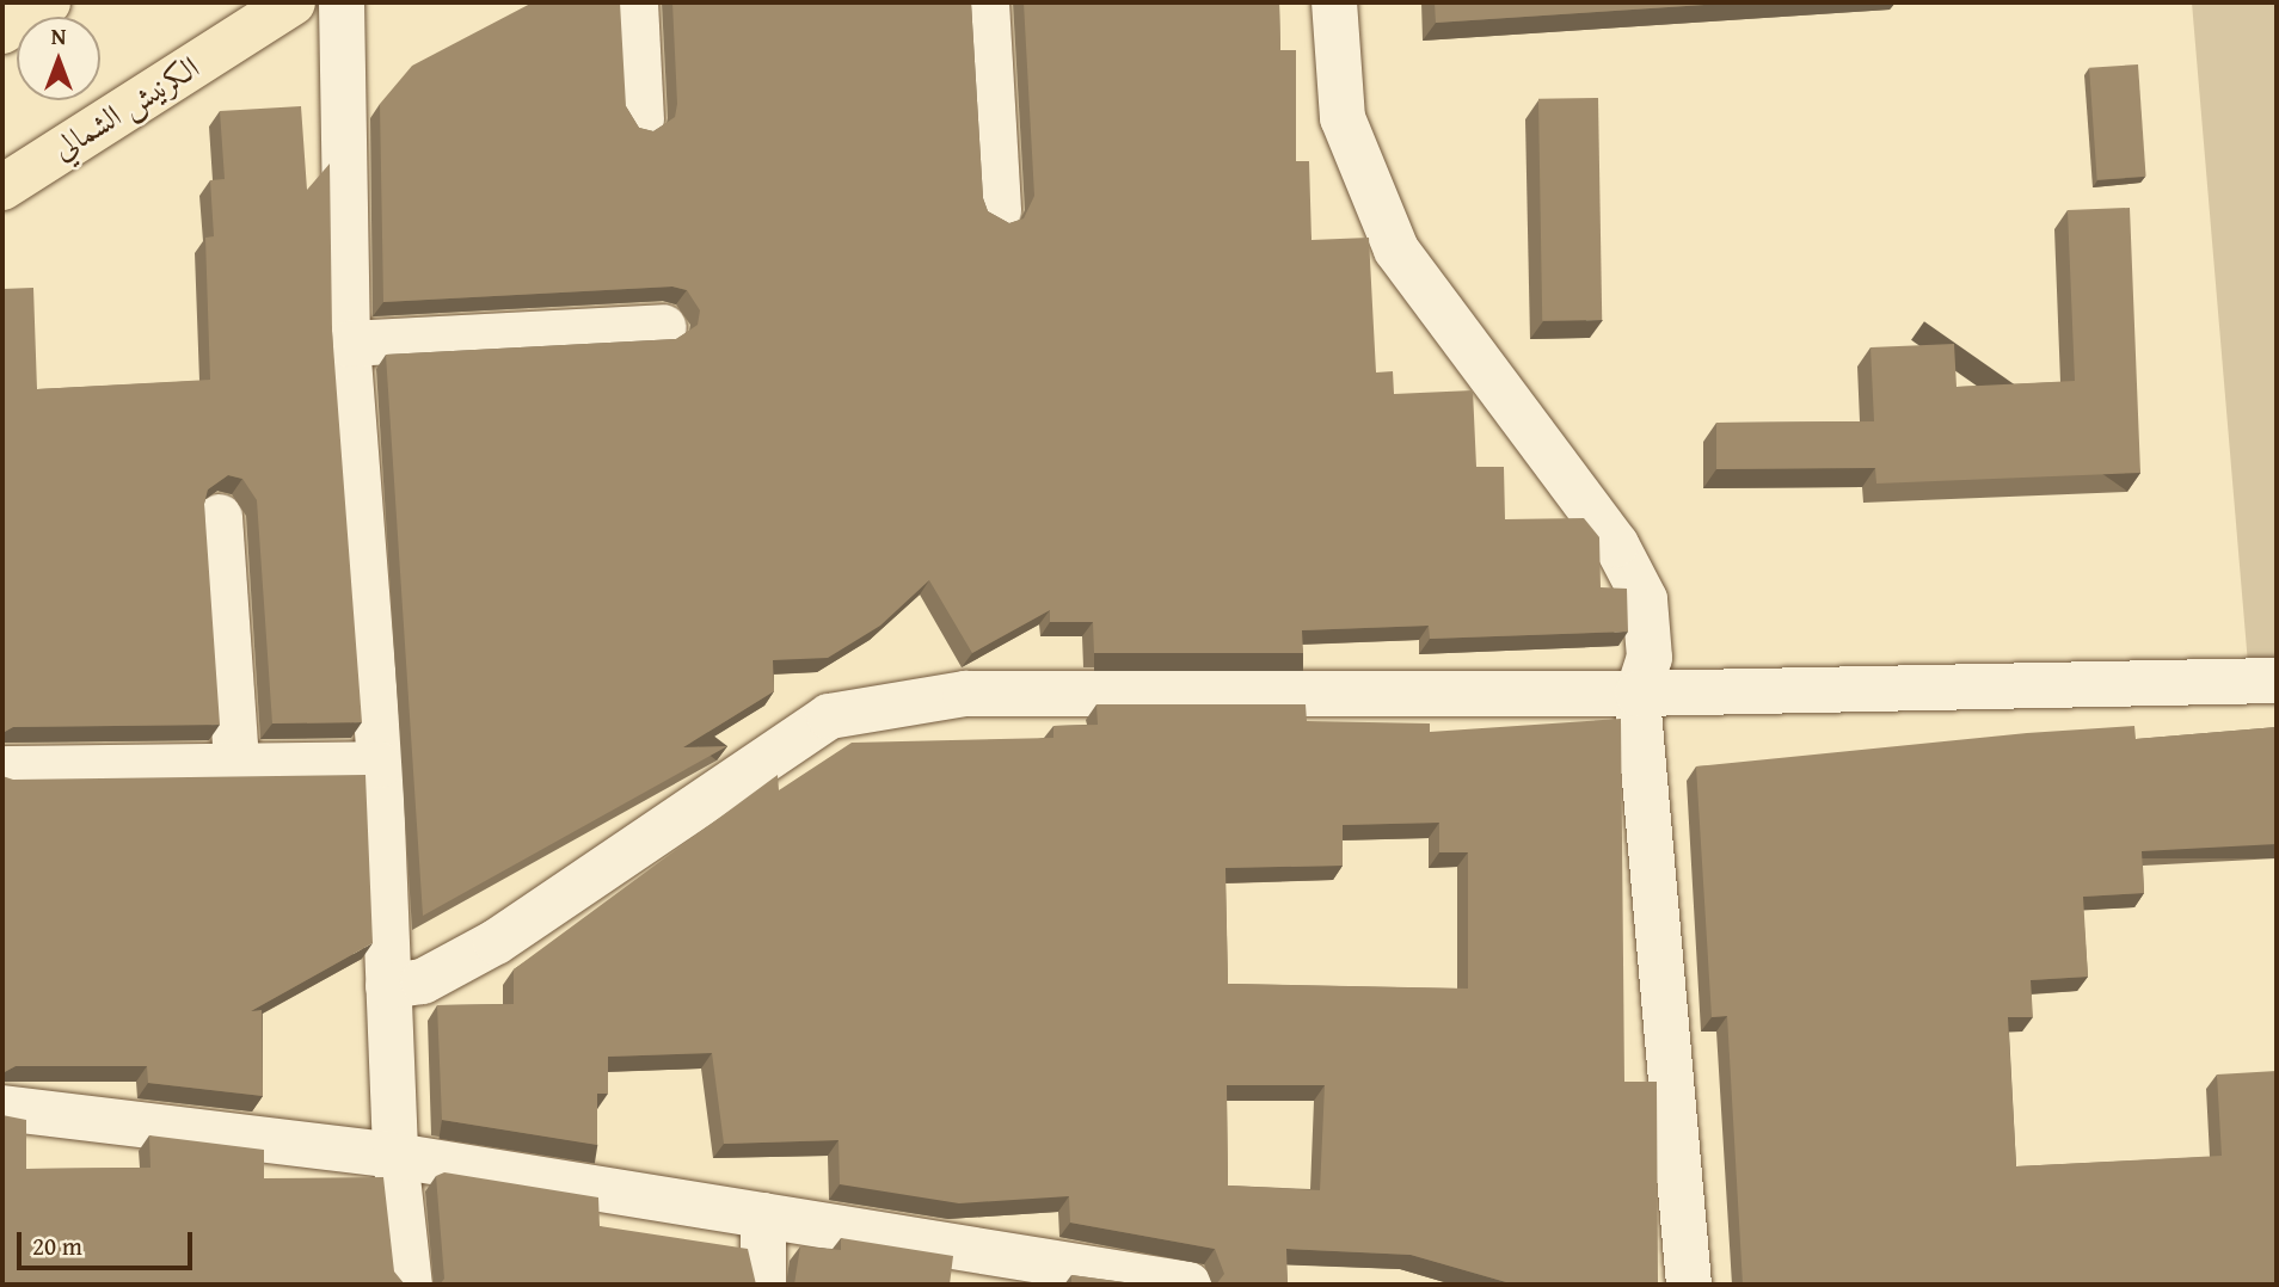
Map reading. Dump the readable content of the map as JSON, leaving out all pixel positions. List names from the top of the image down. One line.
{"streets":{"main road":["الكرنيش الشمالي"]},"scale_bar":"20 m","north":"top"}
